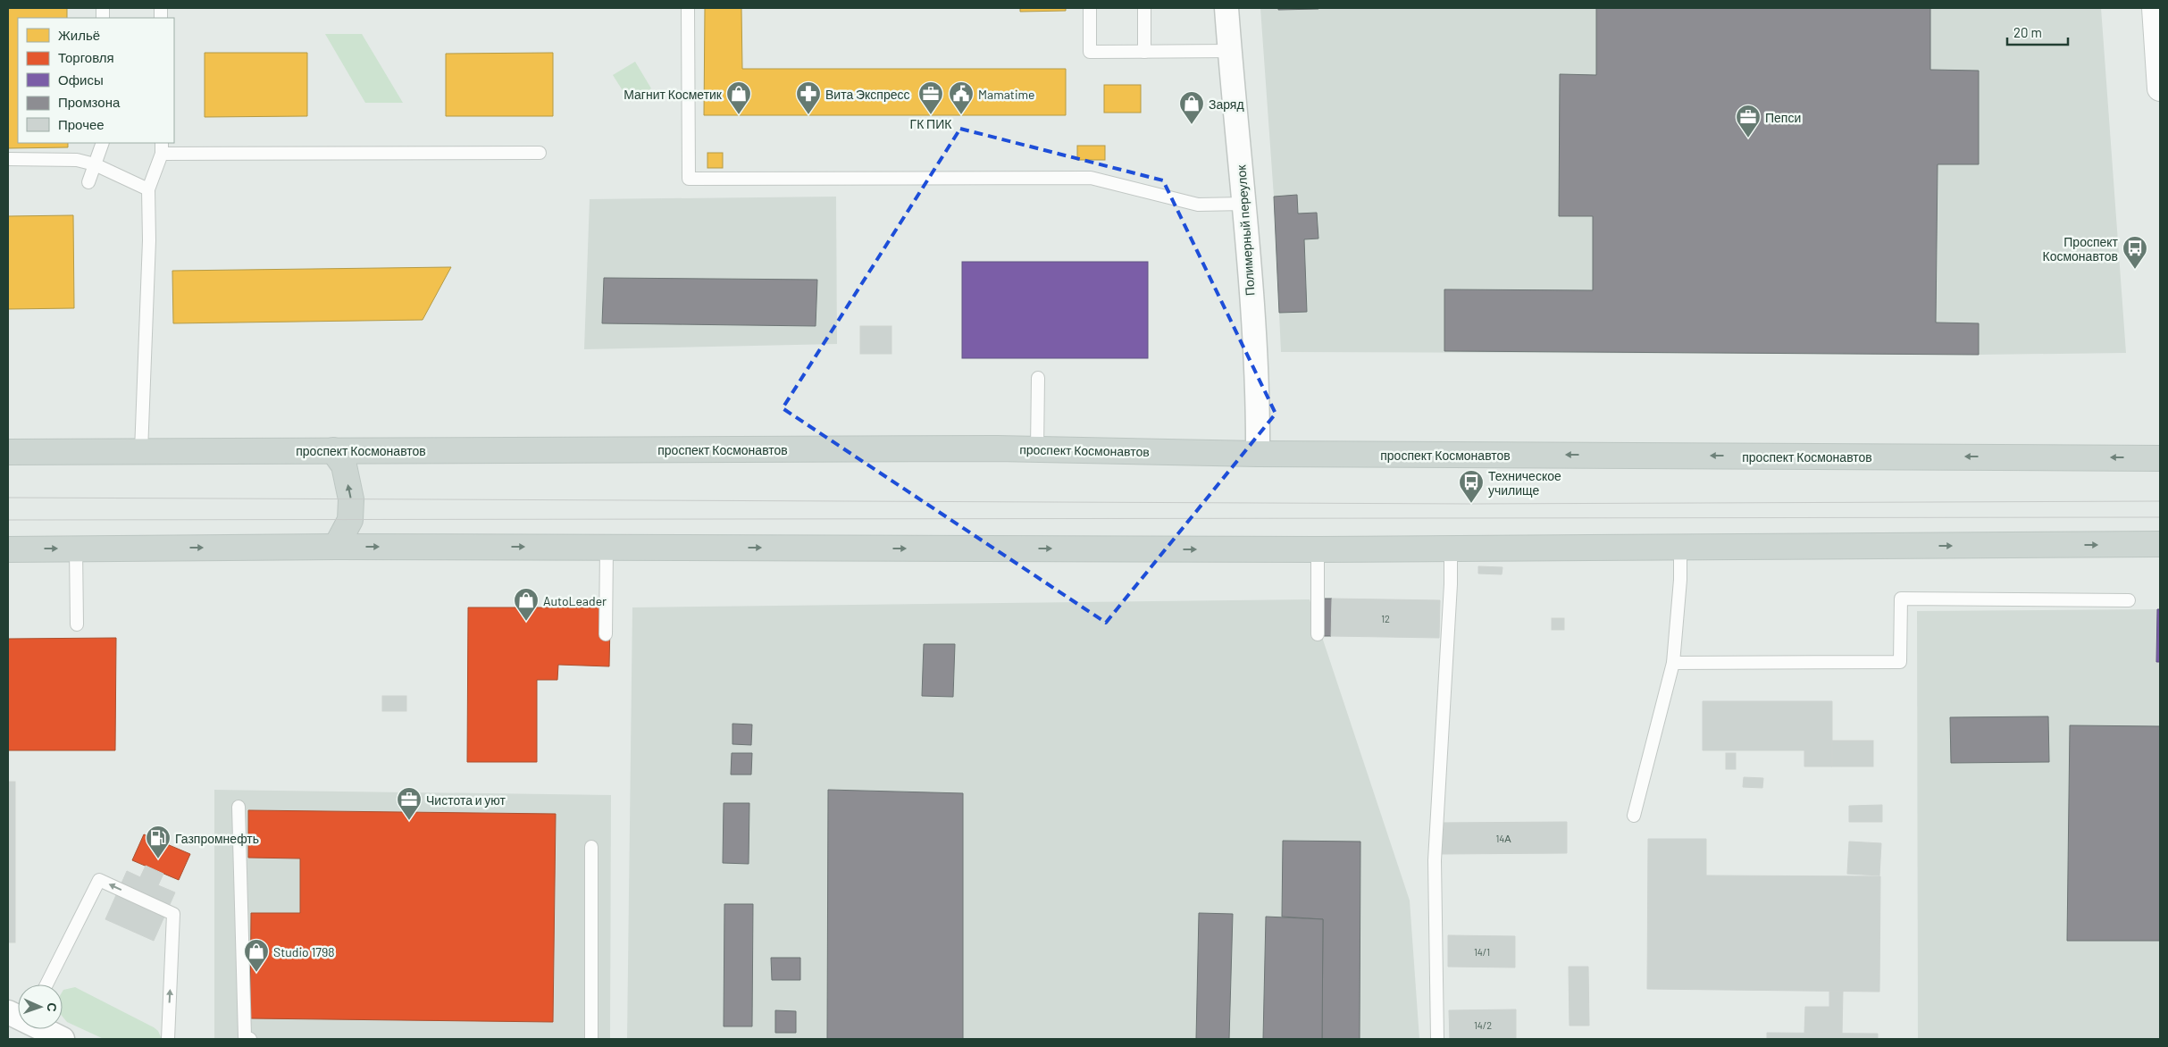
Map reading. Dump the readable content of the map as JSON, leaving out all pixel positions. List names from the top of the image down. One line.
{"streets":{"main road":["проспект Космонавтов"],"street":["Полимерный переулок"]},"crossings":[["Полимерный переулок","проспект Космонавтов"]],"places":{"shop":["Магнит Косметик","Заряд","AutoLeader","Studio 1798"],"pharmacy":["Вита Экспресс"],"office":["ГК ПИК","Пепси","Чистота и уют"],"public building":["Mamatime"],"bus stop":["Проспект Космонавтов","Техническое училище"],"fuel station":["Газпромнефть"]},"house_numbers":["12","14А","14/1","14/2"],"legend":["Жильё","Торговля","Офисы","Промзона","Прочее"],"scale_bar":"20 m","north":"right"}
